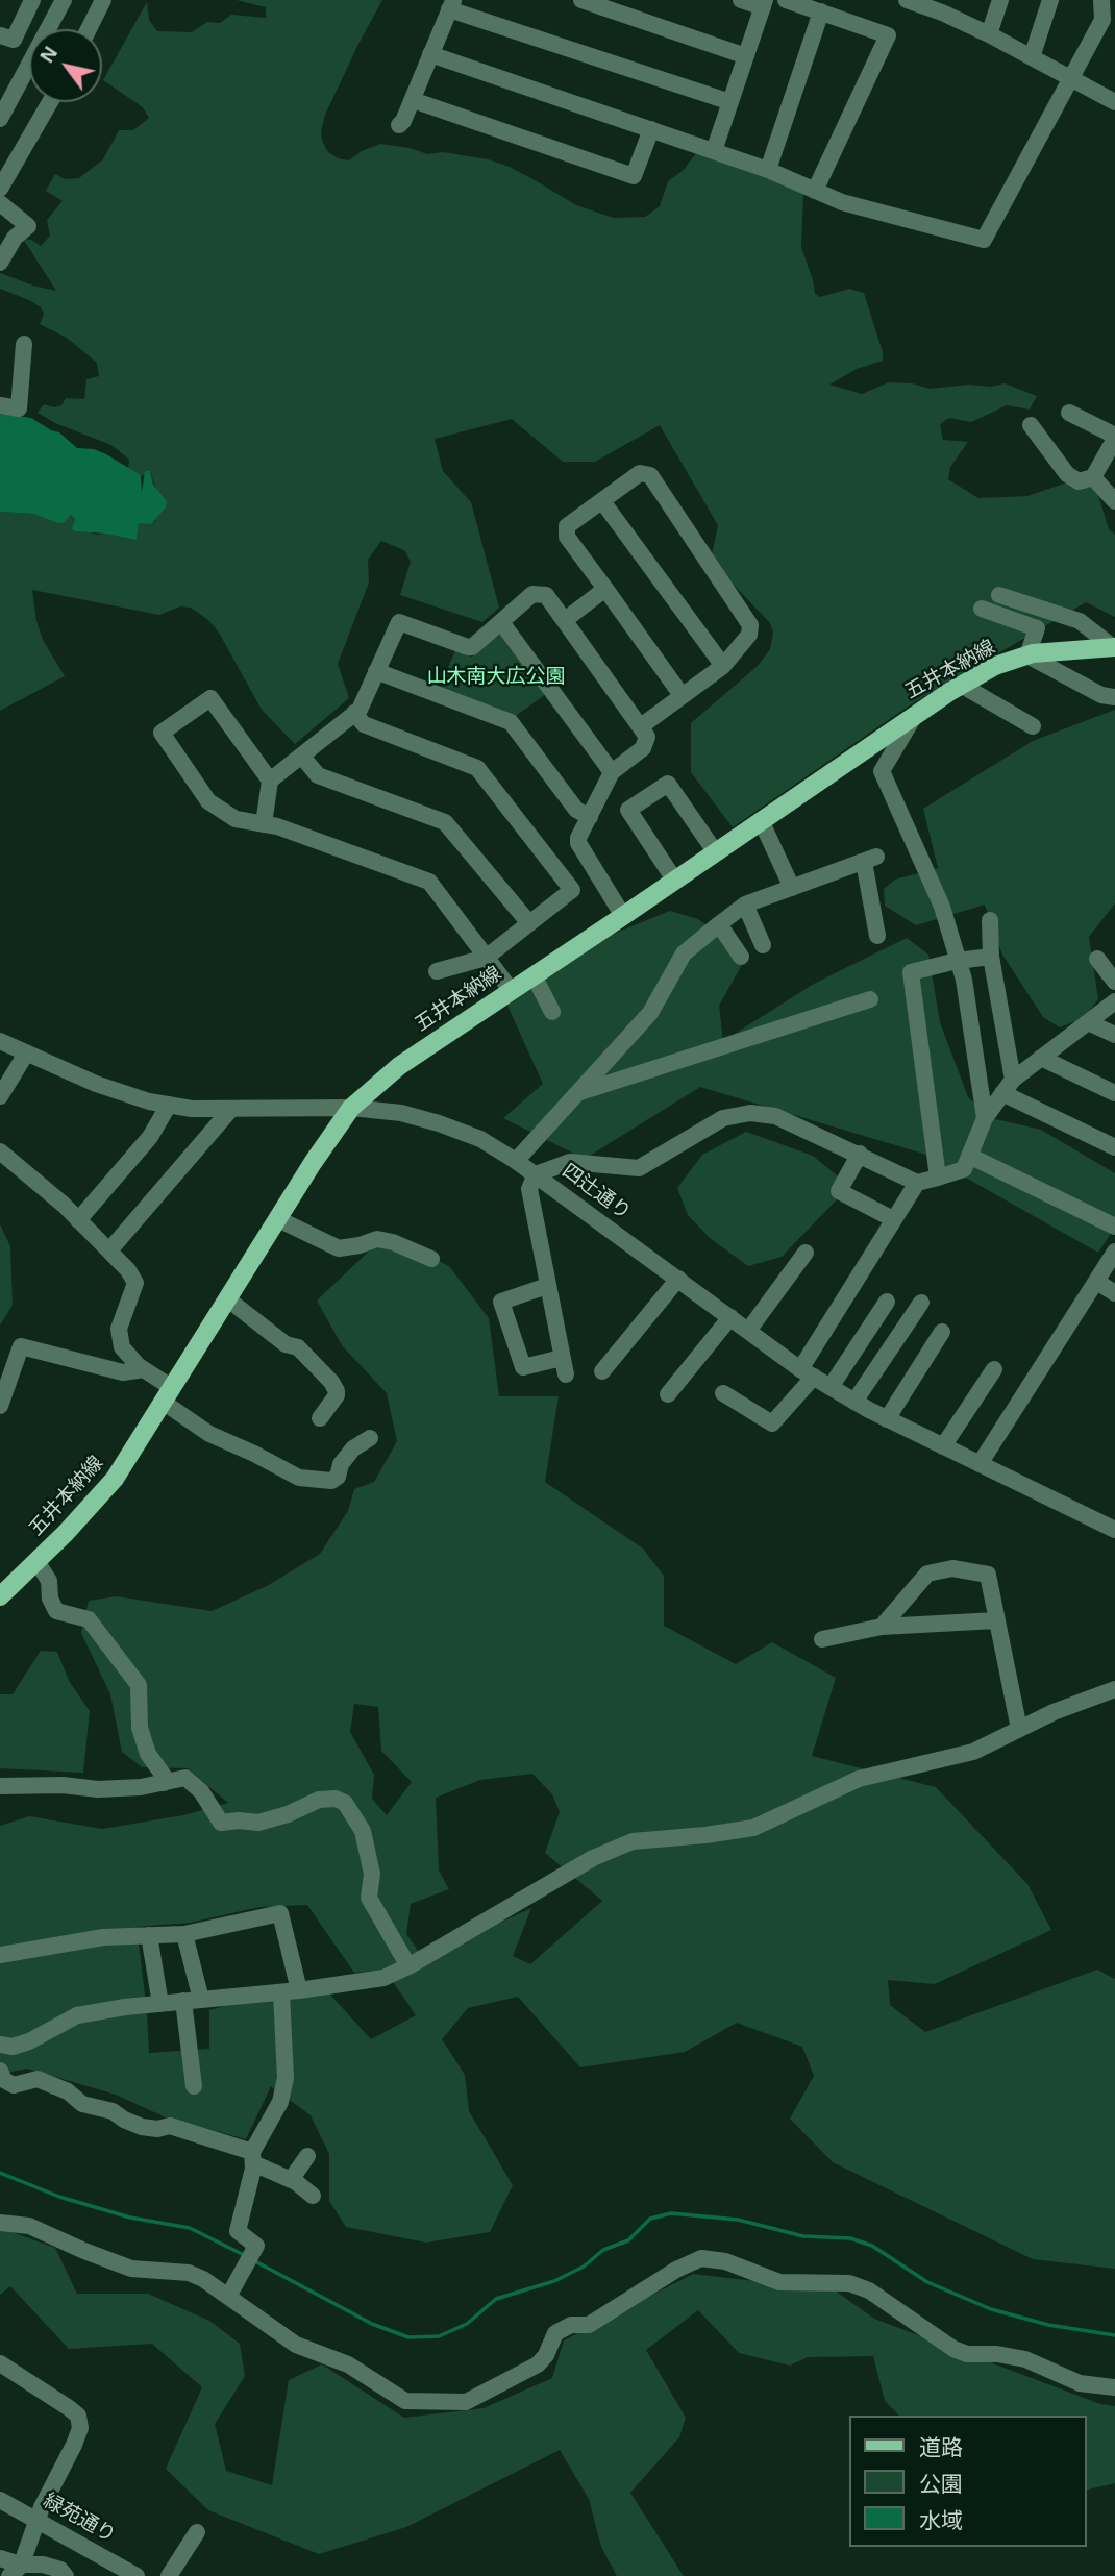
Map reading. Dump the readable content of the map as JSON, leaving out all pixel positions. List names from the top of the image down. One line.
{"streets":{"main road":["五井本納線"],"street":["四辻通り","緑苑通り"]},"crossings":[["五井本納線","四辻通り"]],"parks":["山木南大広公園"],"legend":["道路","公園","水域"],"north":"top left"}
